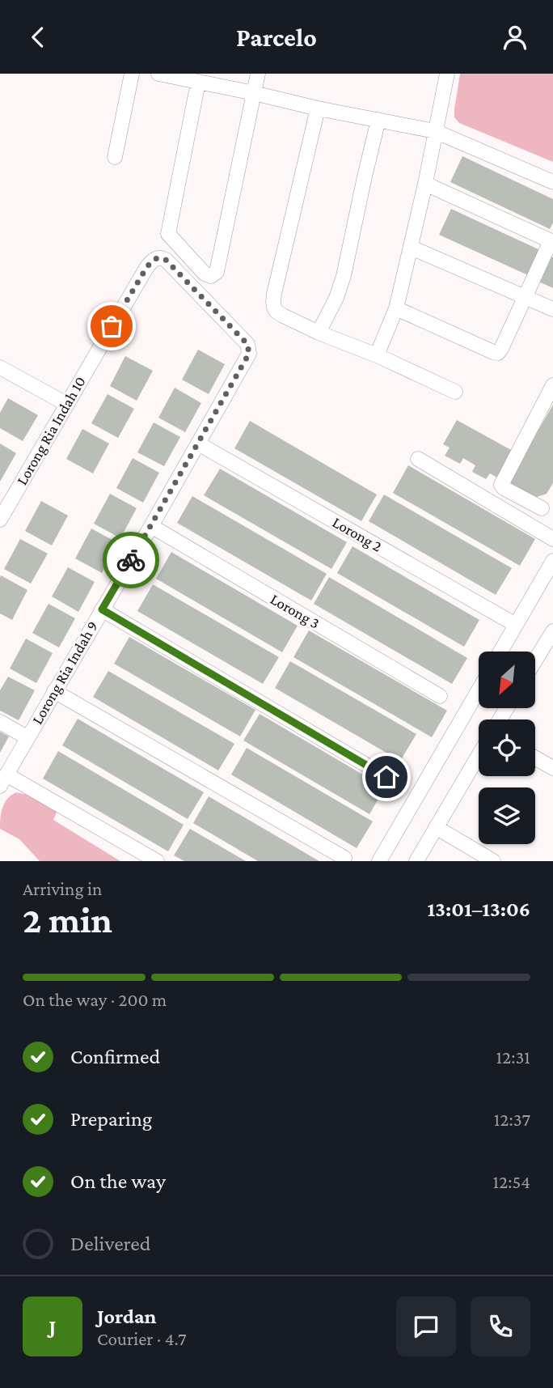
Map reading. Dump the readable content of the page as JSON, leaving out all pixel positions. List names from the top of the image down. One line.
{"streets":{"street":["Lorong Ria Indah 10","Lorong 2","Lorong 3","Lorong Ria Indah 9"]},"crossings":[["Lorong Ria Indah 10","Lorong Ria Indah 9"],["Lorong 2","Lorong Ria Indah 9"],["Lorong 3","Lorong Ria Indah 9"]],"north":"bottom left","page":{"header":"Parcelo","heading":["2 min","Arriving in","13:01–13:06"],"panel":["Jordan","Courier · 4.7"],"bar":"On the way · 200 m","list":[["Confirmed","12:31"],["Preparing","12:37"],["On the way","12:54"],"Delivered"],"round":"J"}}
